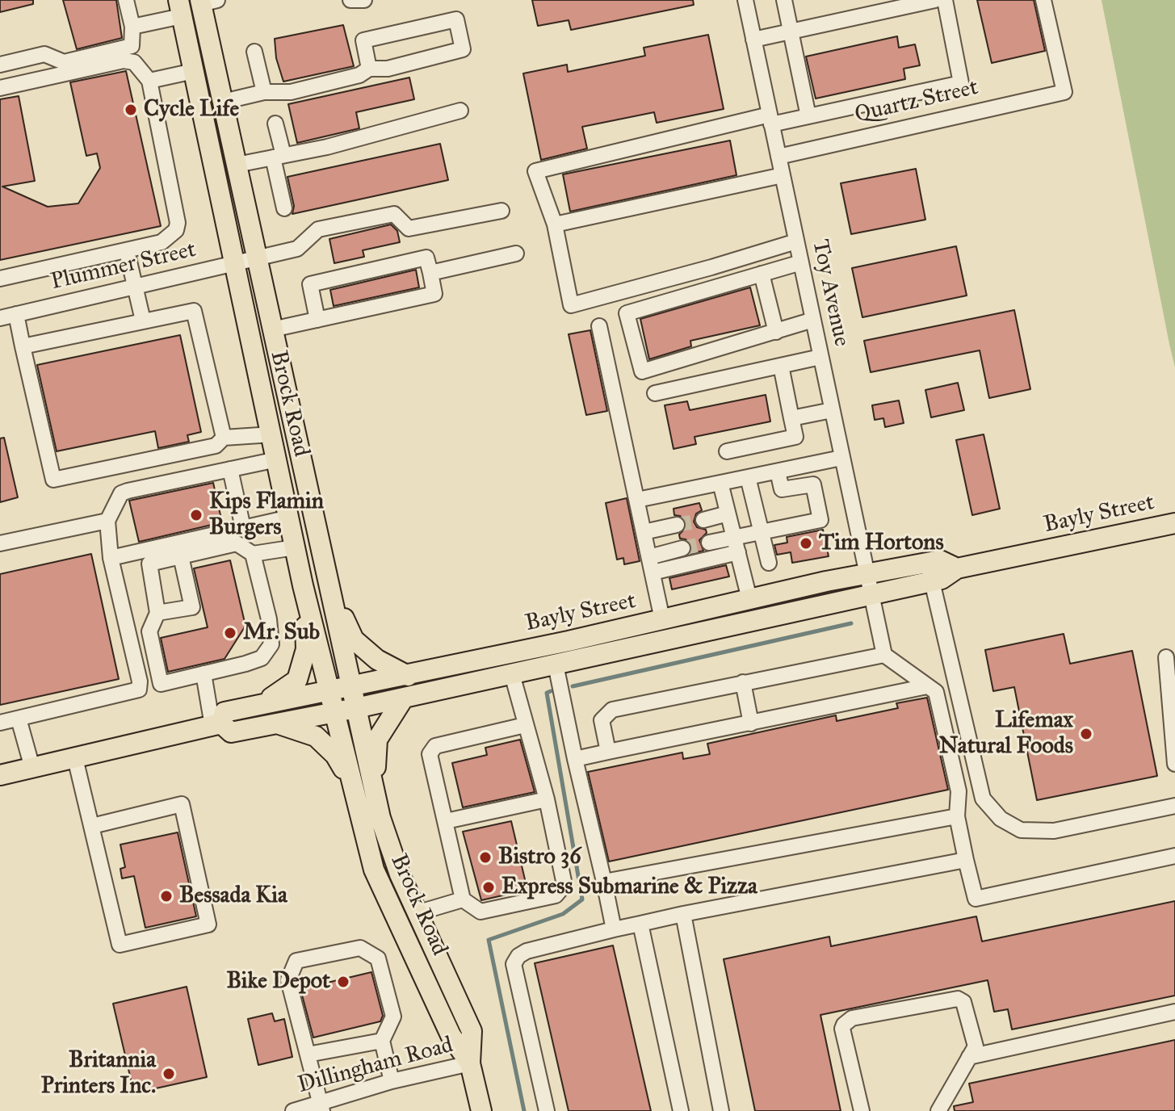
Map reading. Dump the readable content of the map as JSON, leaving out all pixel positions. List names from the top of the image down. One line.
{"streets":{"main road":["Brock Road","Bayly Street"],"street":["Quartz Street","Plummer Street","Toy Avenue","Dillingham Road"]},"crossings":[["Quartz Street","Toy Avenue"],["Plummer Street","Brock Road"],["Toy Avenue","Bayly Street"],["Brock Road","Bayly Street"],["Brock Road","Dillingham Road"]],"places":["Cycle Life","Kips Flamin Burgers","Tim Hortons","Mr. Sub","Lifemax Natural Foods","Bistro 36","Express Submarine & Pizza","Bessada Kia","Bike Depot","Britannia Printers Inc."]}
